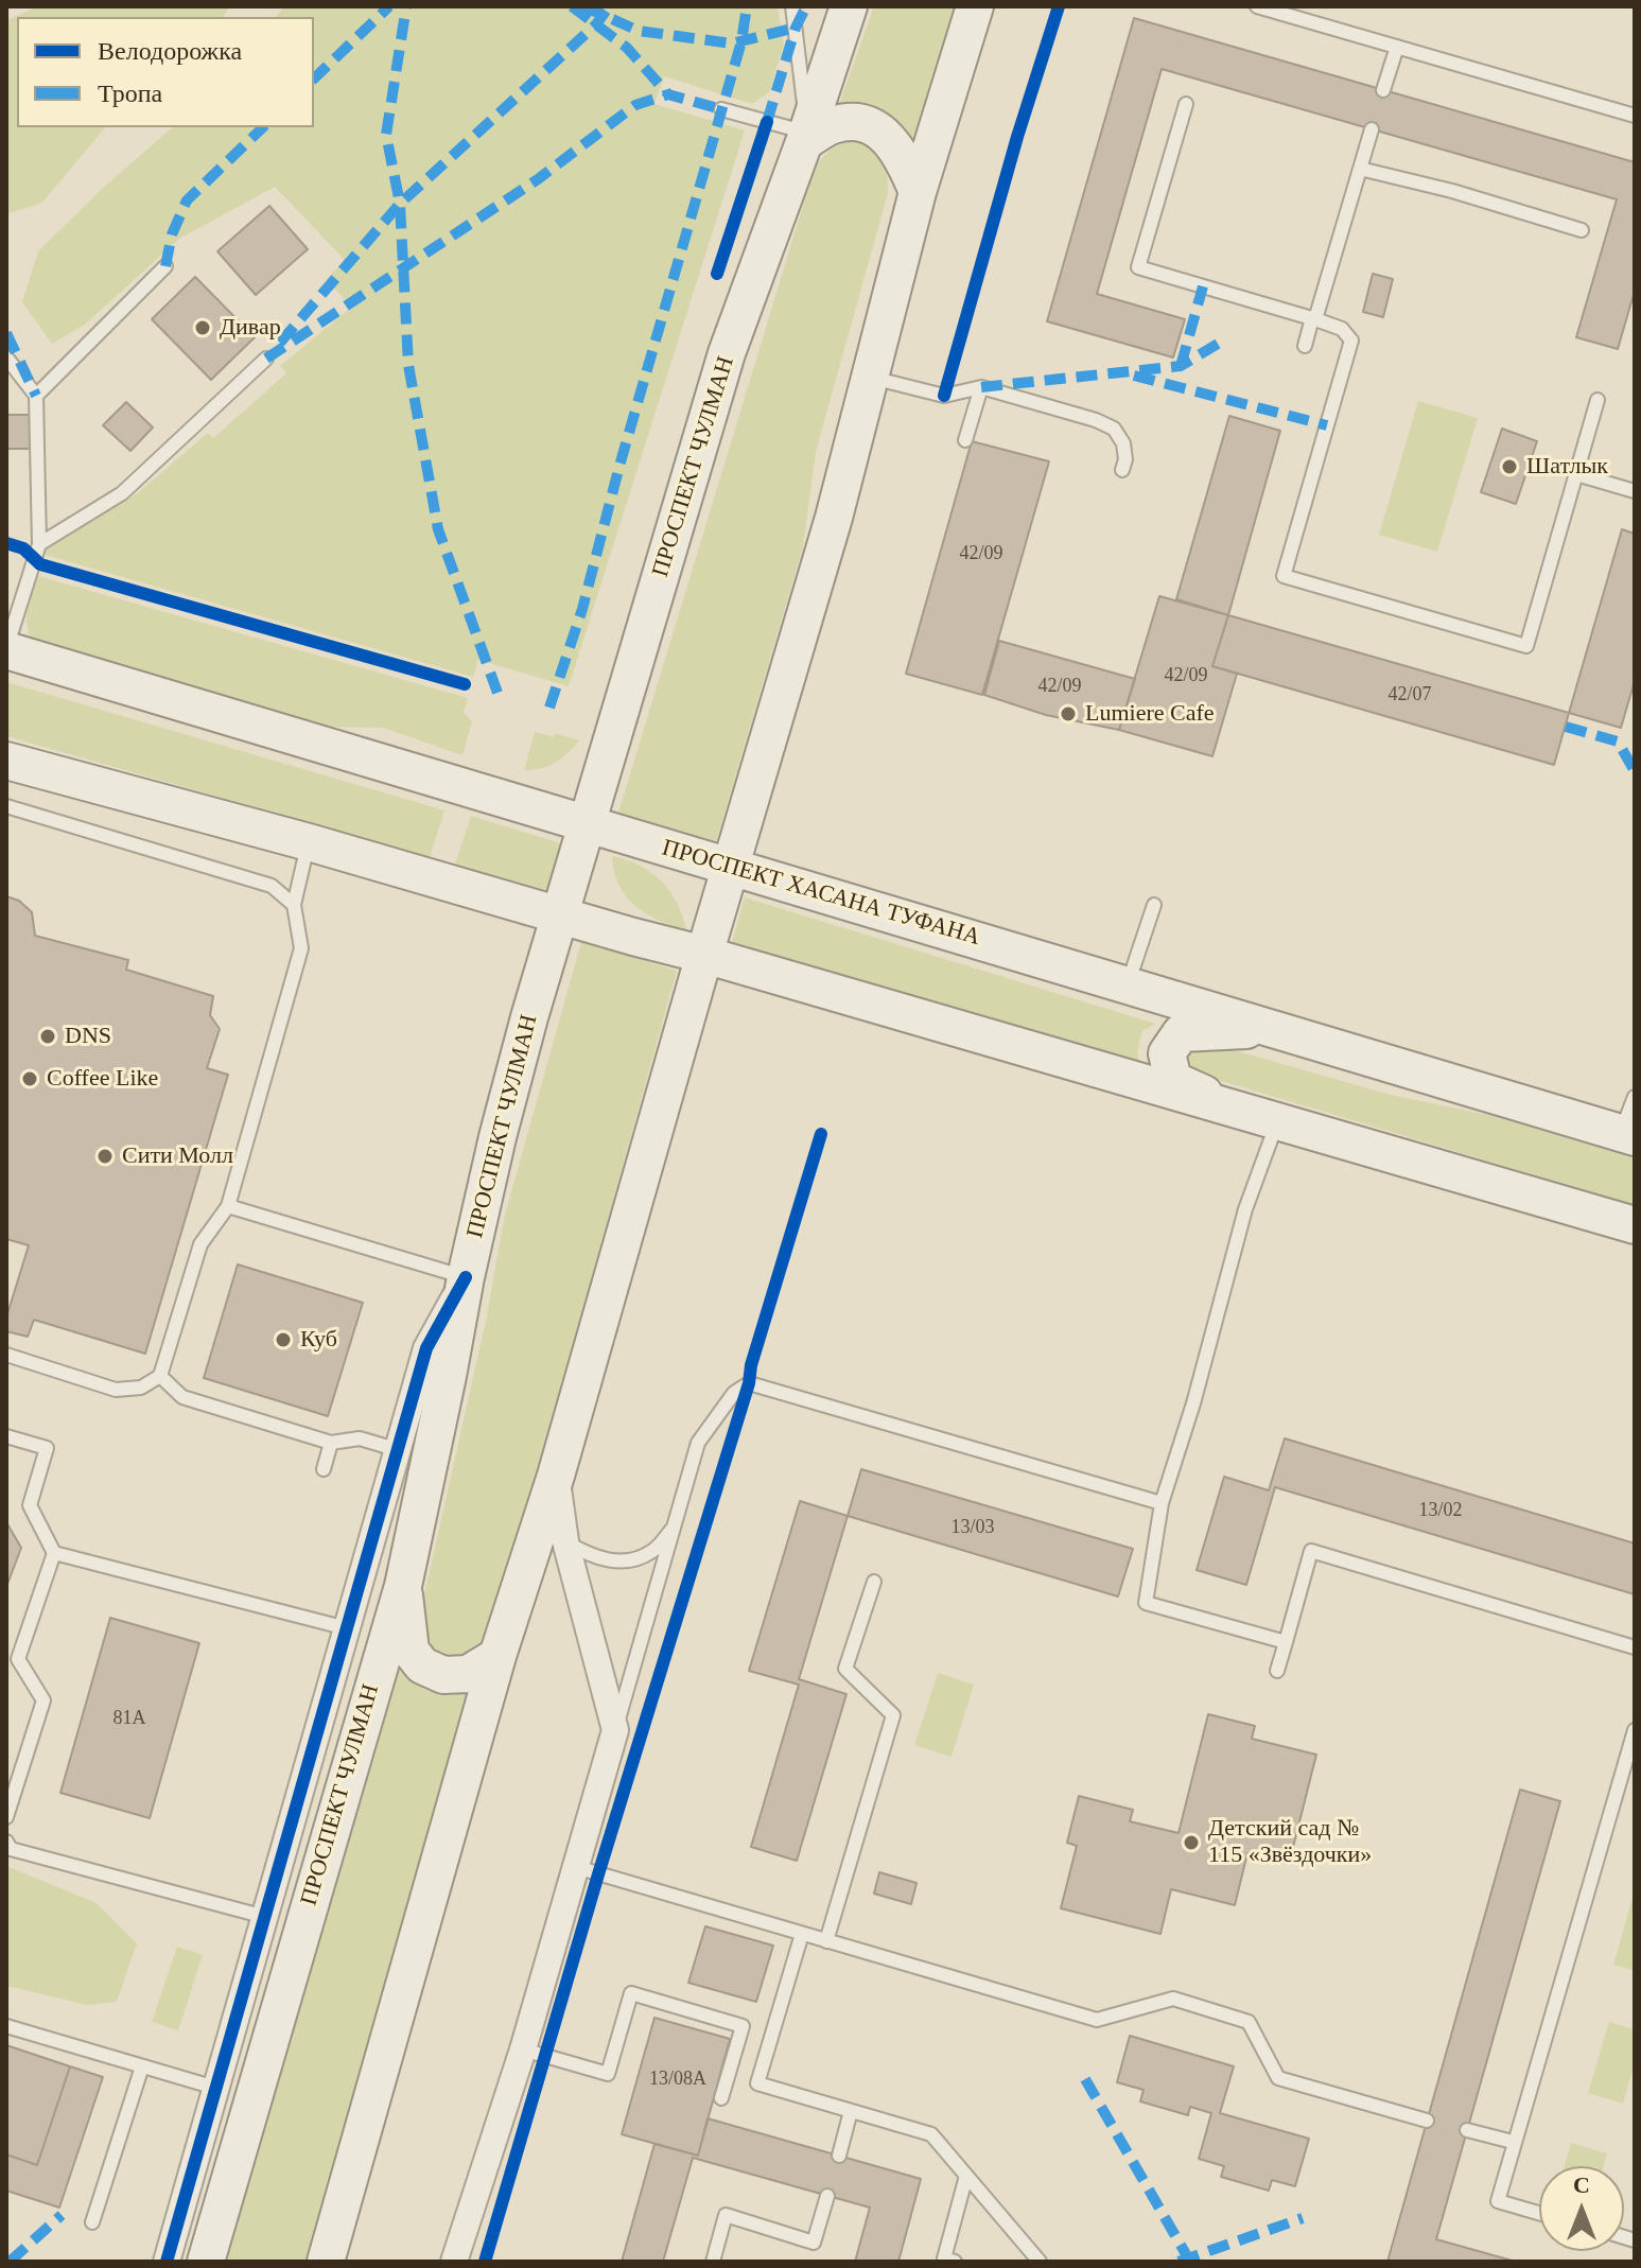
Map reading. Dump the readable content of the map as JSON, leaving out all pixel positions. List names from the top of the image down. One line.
{"streets":{"main road":["ПРОСПЕКТ ЧУЛМАН","ПРОСПЕКТ ХАСАНА ТУФАНА"]},"crossings":[["ПРОСПЕКТ ЧУЛМАН","ПРОСПЕКТ ХАСАНА ТУФАНА"]],"places":["Дивар","Шатлык","Lumiere Cafe","DNS","Coffee Like","Сити Молл","Куб","Детский сад № 115 «Звёздочки»"],"house_numbers":["42/09","42/09","42/09","42/07","13/02","13/03","81А","13/08А"],"legend":["Велодорожка","Тропа"],"north":"top"}
